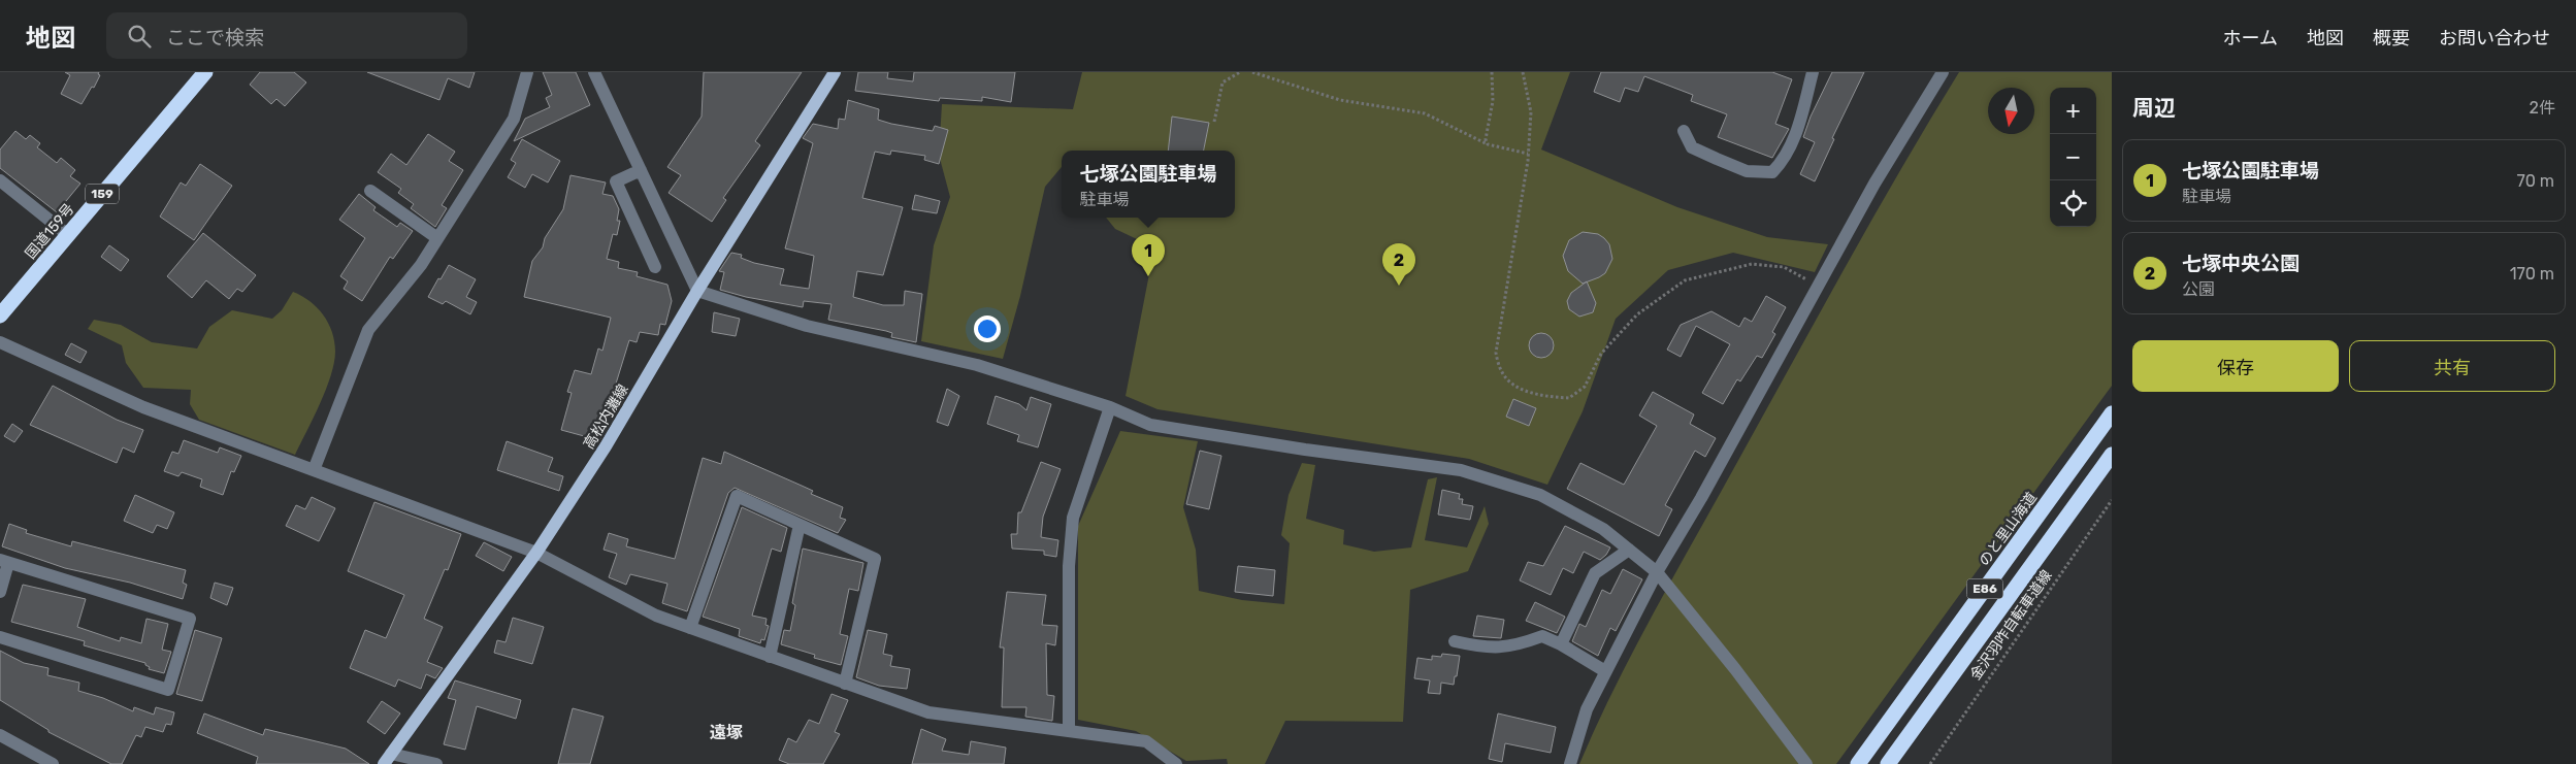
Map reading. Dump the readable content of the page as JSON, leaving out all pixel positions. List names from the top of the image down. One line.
{"streets":{"highway":["159","国道159号","のと里山海道","E86"],"main road":["高松内灘線"],"path":["金沢羽咋自転車道線"]},"districts":["遠塚"],"north":"bottom","page":{"header":"地図","search":"ここで検索","nav":["ホーム","地図","概要","お問い合わせ"],"heading":["周辺","2件"],"map_buttons":["+","−"],"list":[{"mark":"1","name":"七塚公園駐車場","note":"駐車場","value":"70 m"},{"mark":"2","name":"七塚中央公園","note":"公園","value":"170 m"}],"popup":["七塚公園駐車場","駐車場"],"pins":["1","2"],"buttons":["保存","共有"]}}
